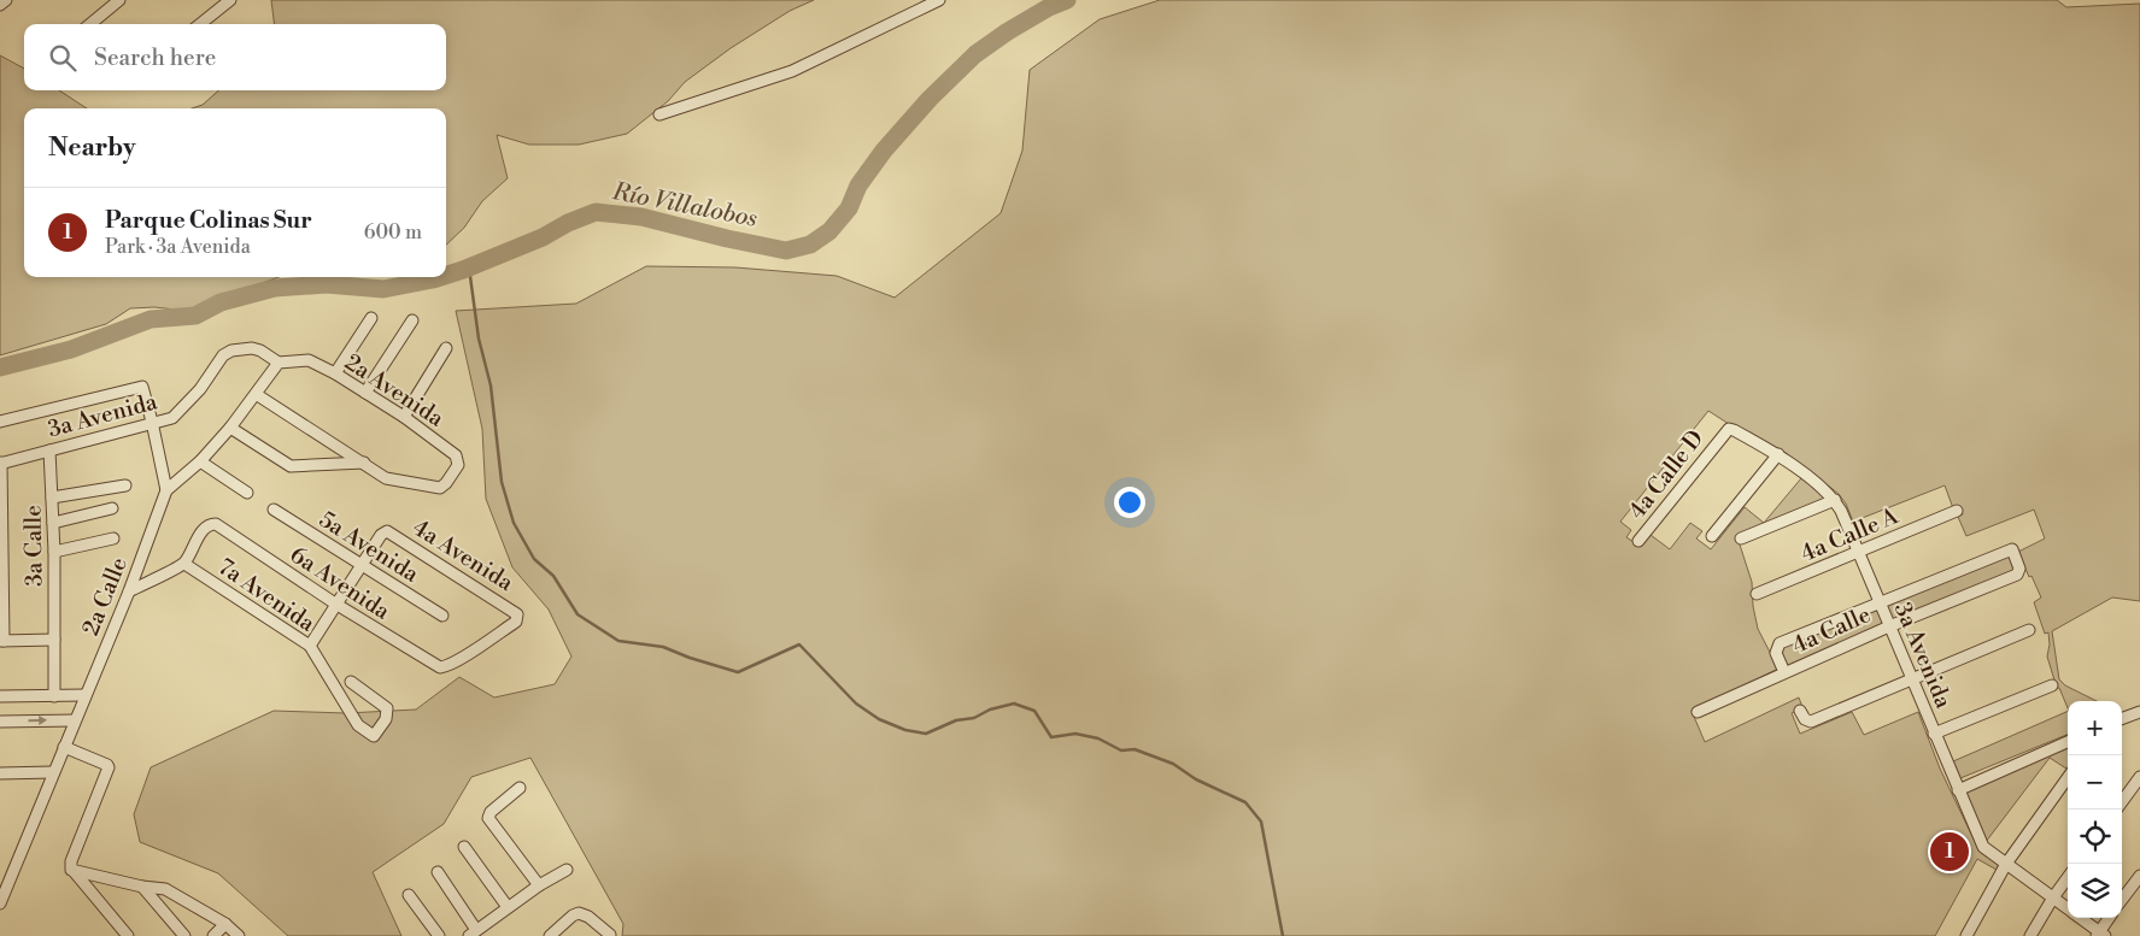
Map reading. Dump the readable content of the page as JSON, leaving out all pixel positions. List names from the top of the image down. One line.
{"streets":{"street":["2a Avenida","3a Avenida","4a Calle D","4a Calle A","3a Calle","5a Avenida","4a Avenida","6a Avenida","7a Avenida","2a Calle","4a Calle"]},"crossings":[["2a Avenida","3a Avenida"],["3a Avenida","4a Calle D"],["3a Avenida","4a Calle A"],["3a Avenida","3a Calle"],["3a Avenida","4a Calle"],["5a Avenida","4a Avenida"],["4a Avenida","6a Avenida"],["6a Avenida","7a Avenida"]],"water":["Río Villalobos"],"page":{"search":"Search here","heading":"Nearby","list":[{"mark":"1","name":"Parque Colinas Sur","note":"Park · 3a Avenida","value":"600 m"}],"map_buttons":["+","−"],"pins":"1"}}
